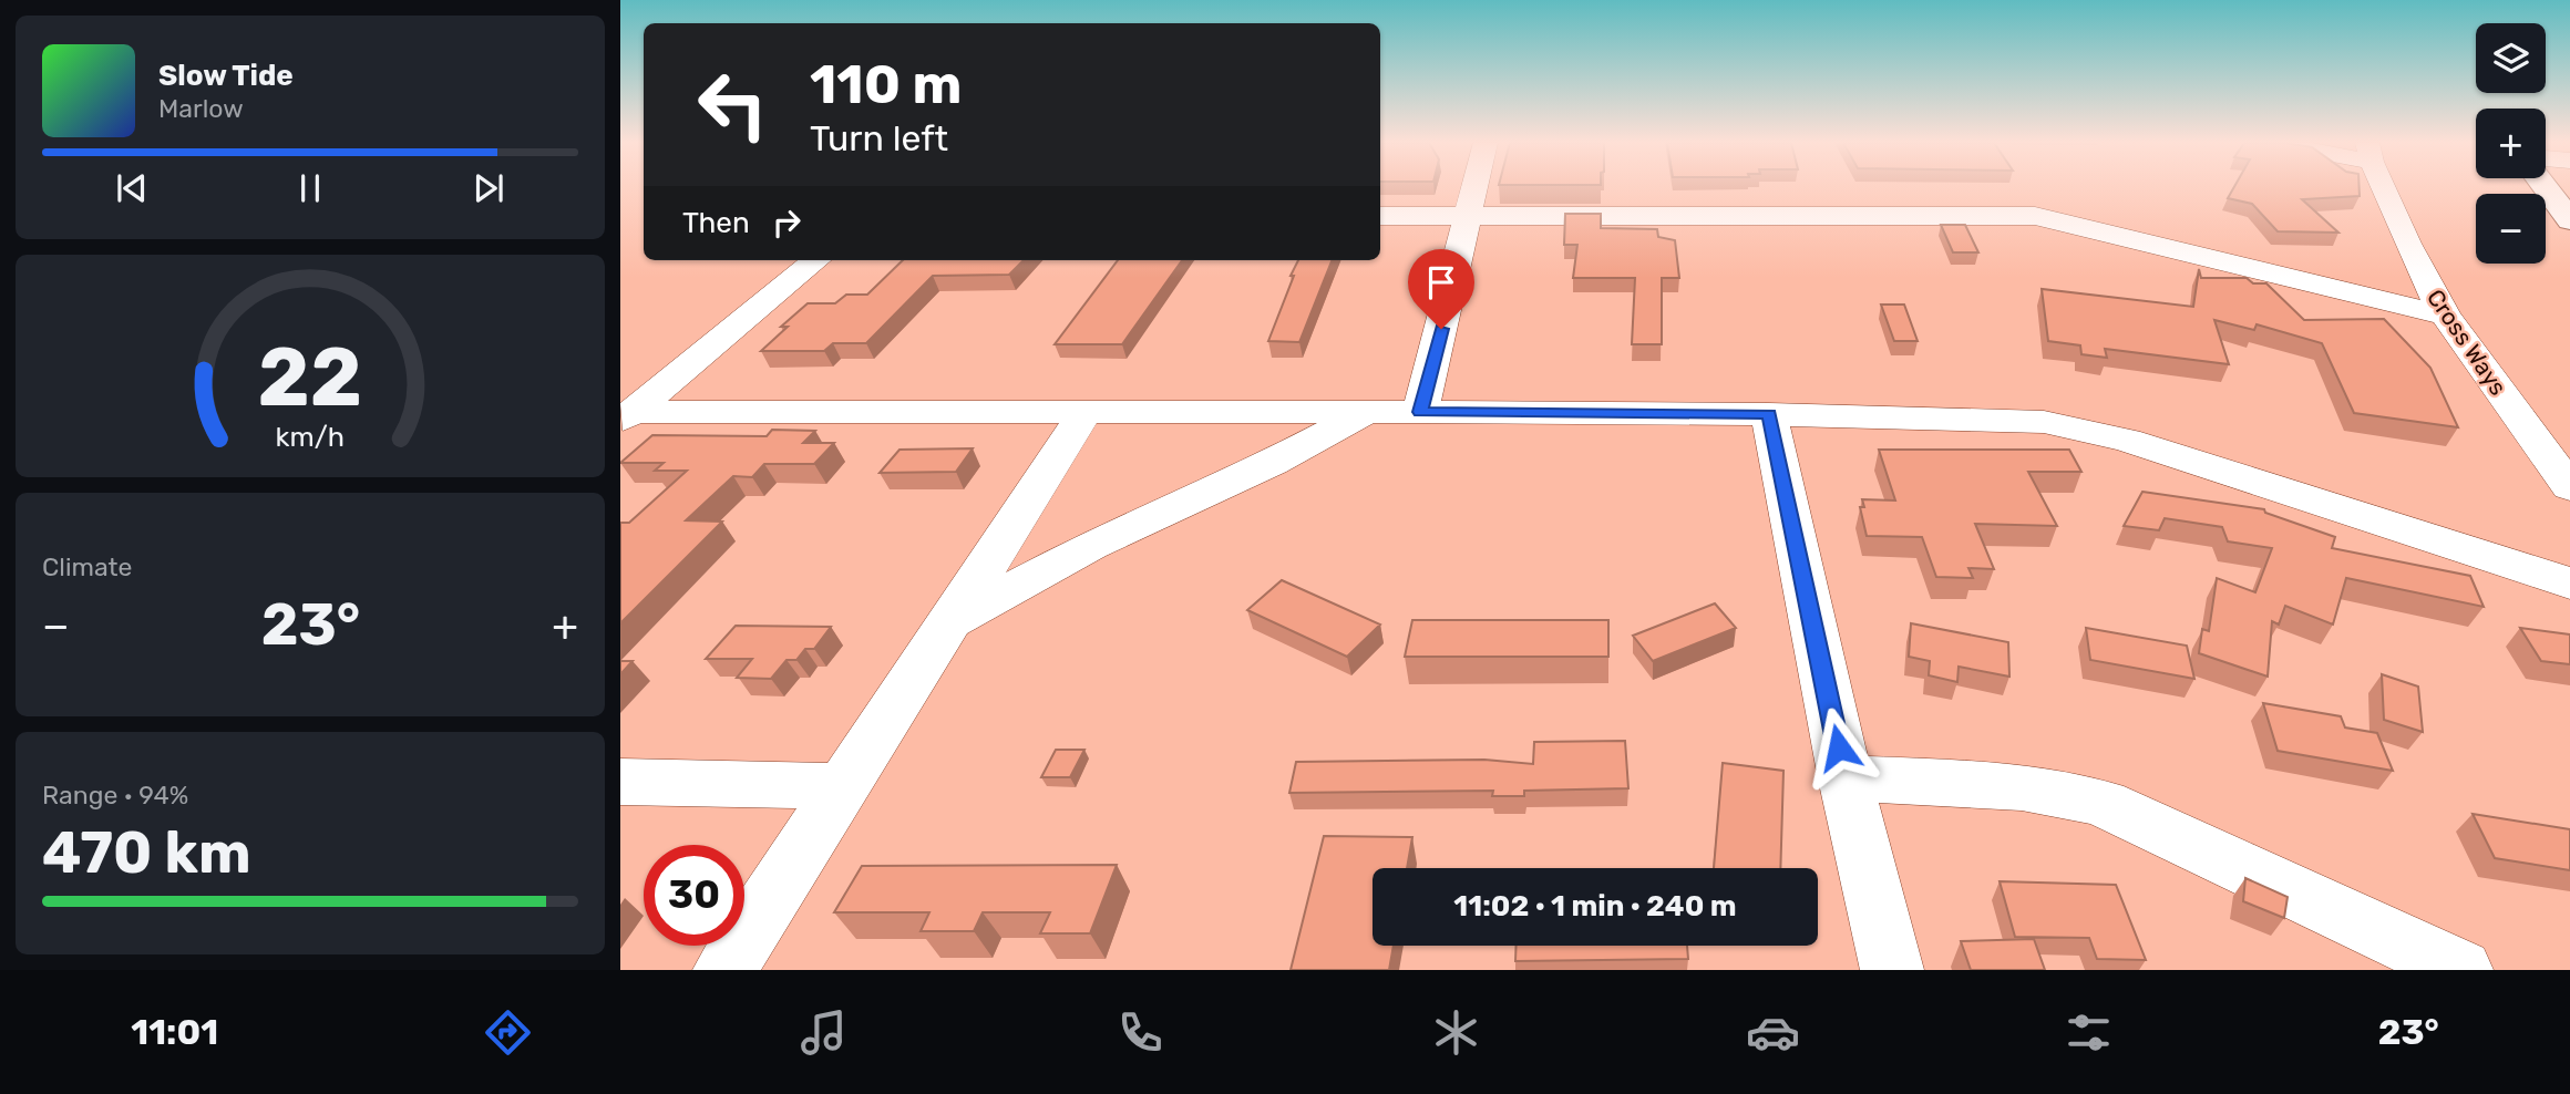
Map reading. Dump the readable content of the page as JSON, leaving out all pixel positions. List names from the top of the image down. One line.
{"streets":{"street":["Cross Ways"]},"page":{"map_buttons":["+","−"],"turn":["110 m","Turn left"],"song":["Slow Tide","Marlow"],"then":"Then","tile":["Climate",["Range · 94%","470 km"]],"heat":["−","23°","+"],"limit":"30","trip":"11:02 · 1 min · 240 m","tabs":["11:01","23°"],"gauge":["22","km/h"]}}
